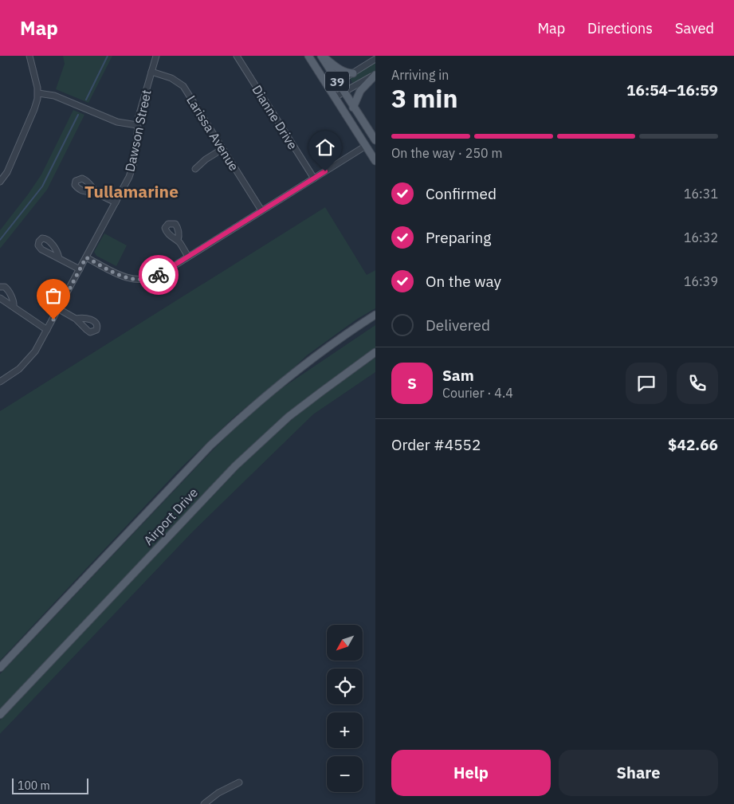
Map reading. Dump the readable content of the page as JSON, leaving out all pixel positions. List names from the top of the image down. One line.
{"streets":{"main road":["39","Airport Drive"],"street":["Dianne Drive","Dawson Street","Larissa Avenue"]},"crossings":[["Dawson Street","Larissa Avenue"]],"districts":["Tullamarine"],"scale_bar":"100 m","north":"bottom left","page":{"header":"Map","nav":["Map","Directions","Saved"],"heading":["3 min","Arriving in","16:54–16:59"],"panel":["Sam","Courier · 4.4","Order #4552","$42.66"],"bar":"On the way · 250 m","list":[["Confirmed","16:31"],["Preparing","16:32"],["On the way","16:39"],"Delivered"],"round":"S","map_buttons":["+","−"],"buttons":["Help","Share"],"scale":"100 m"}}
